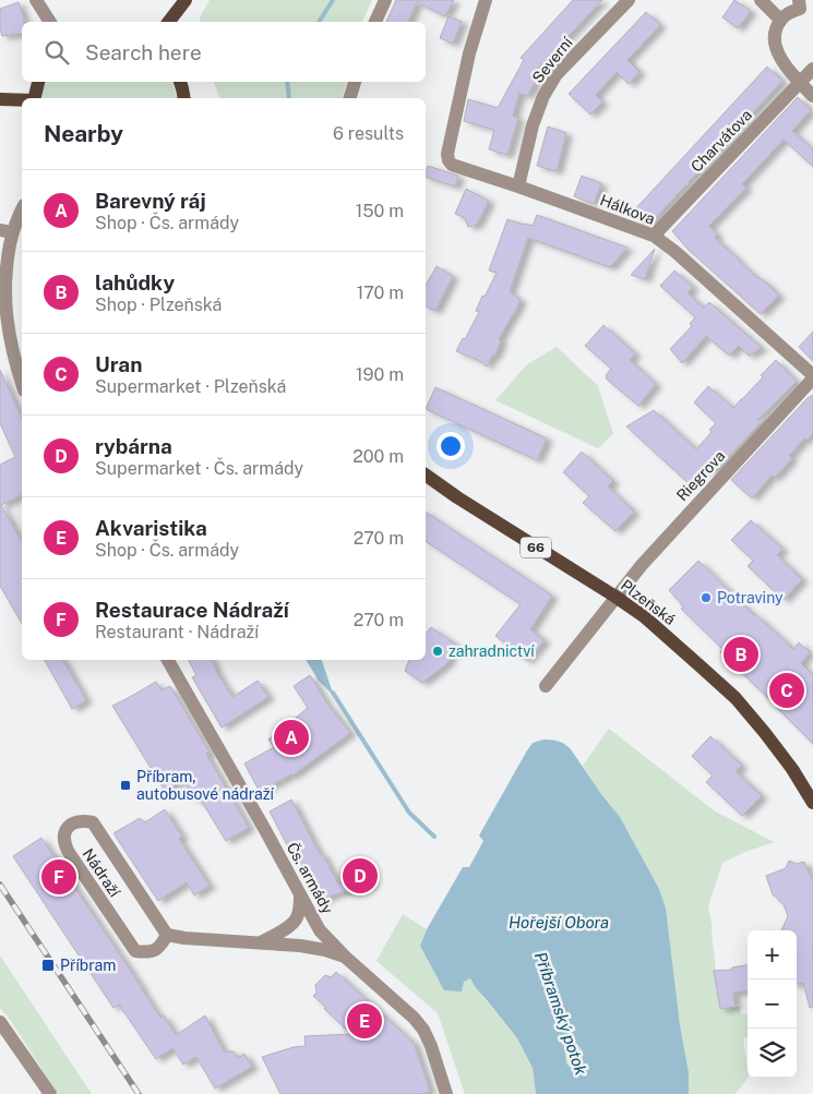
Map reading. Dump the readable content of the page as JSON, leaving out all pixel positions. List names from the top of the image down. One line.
{"streets":{"main road":["66","Plzeňská"],"street":["Severní","Charvátova","Hálkova","Riegrova","Nádraží","Čs. armády"]},"crossings":[["Severní","Hálkova"],["Charvátova","Hálkova"],["Hálkova","Riegrova"],["Riegrova","Plzeňská"]],"water":["Hořejší Obora","Příbramský potok"],"places":{"other":["Potraviny","zahradnictví"],"transit":["Příbram, autobusové nádraží","Příbram"]},"page":{"search":"Search here","heading":["Nearby","6 results"],"list":[{"mark":"A","name":"Barevný ráj","note":"Shop · Čs. armády","value":"150 m"},{"mark":"B","name":"lahůdky","note":"Shop · Plzeňská","value":"170 m"},{"mark":"C","name":"Uran","note":"Supermarket · Plzeňská","value":"190 m"},{"mark":"D","name":"rybárna","note":"Supermarket · Čs. armády","value":"200 m"},{"mark":"E","name":"Akvaristika","note":"Shop · Čs. armády","value":"270 m"},{"mark":"F","name":"Restaurace Nádraží","note":"Restaurant · Nádraží","value":"270 m"}],"pins":["B","C","A","D","F","E"],"map_buttons":["+","−"]}}
